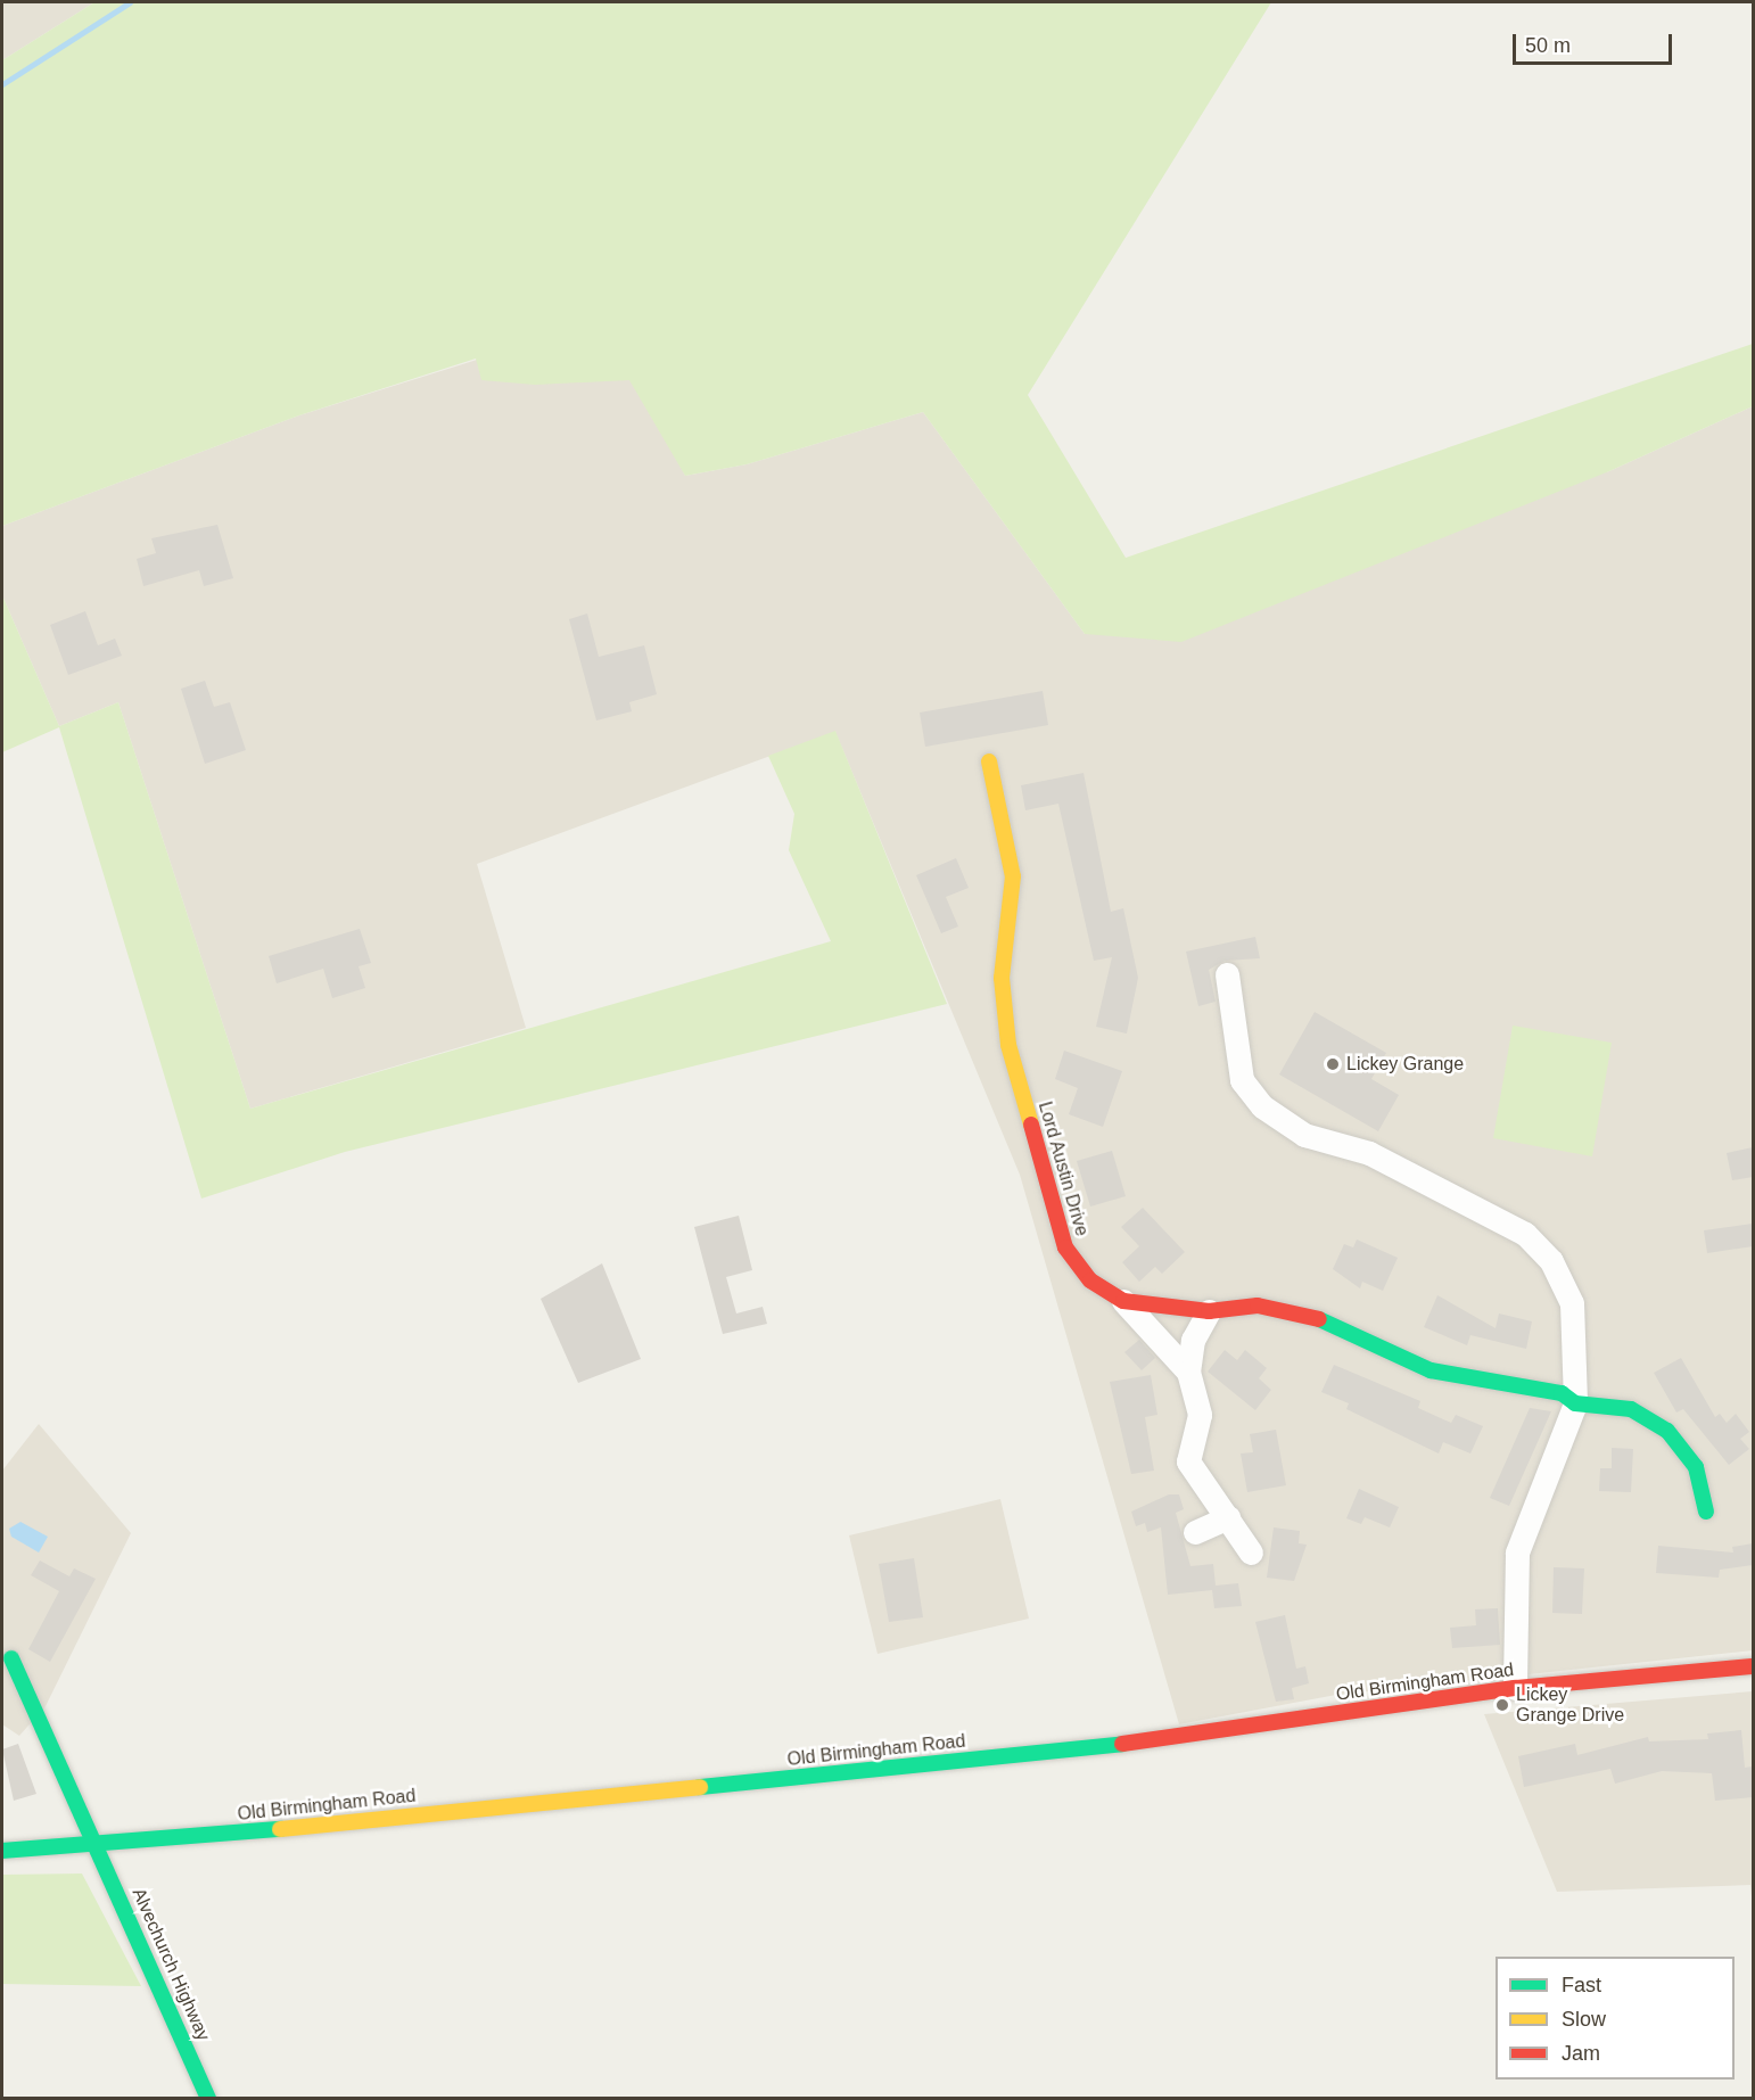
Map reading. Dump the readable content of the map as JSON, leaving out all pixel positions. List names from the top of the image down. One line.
{"streets":{"main road":["Lord Austin Drive","Old Birmingham Road","Alvechurch Highway"]},"crossings":[["Old Birmingham Road","Alvechurch Highway"]],"places":["Lickey Grange","Lickey Grange Drive"],"legend":["Fast","Slow","Jam"],"scale_bar":"50 m"}
